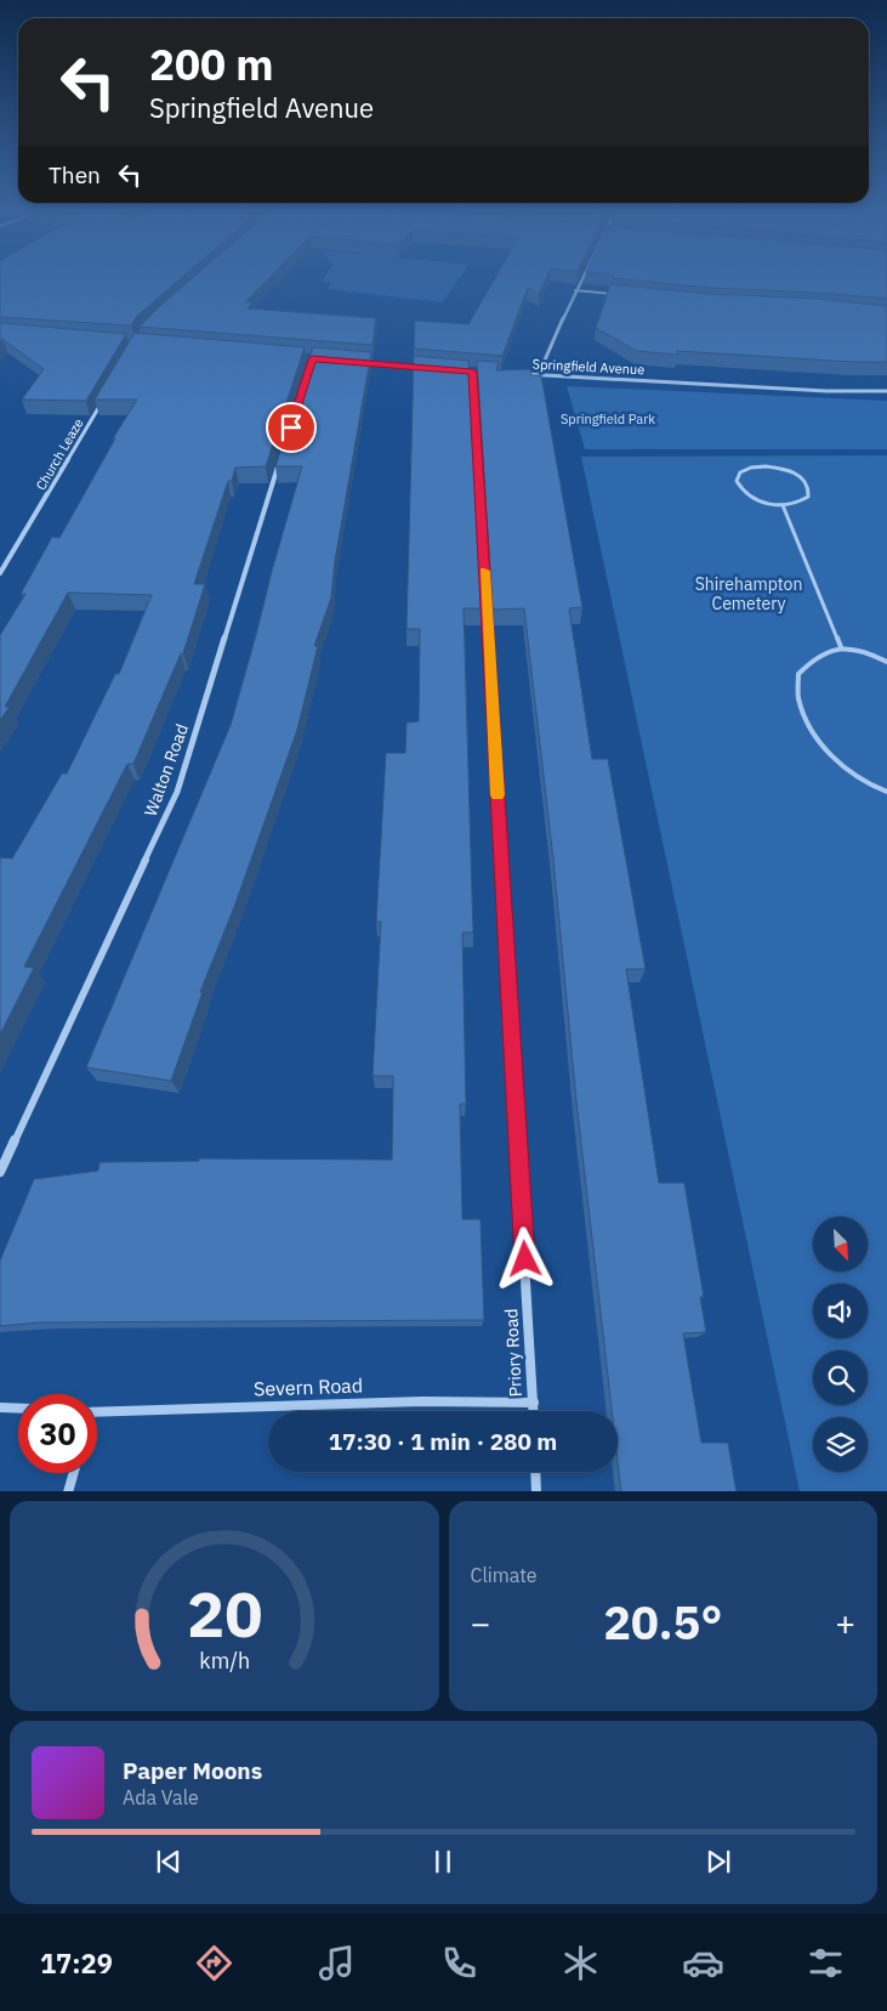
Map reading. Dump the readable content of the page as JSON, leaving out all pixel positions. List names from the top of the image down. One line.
{"streets":{"street":["Springfield Avenue","Church Leaze","Walton Road","Priory Road","Severn Road"]},"crossings":[["Priory Road","Severn Road"]],"parks":["Springfield Park","Shirehampton Cemetery"],"north":"bottom right","page":{"turn":["200 m","Springfield Avenue"],"then":"Then","limit":"30","trip":"17:30 · 1 min · 280 m","tile":"Climate","heat":["−","20.5°","+"],"song":["Paper Moons","Ada Vale"],"tabs":"17:29","gauge":["20","km/h"]}}
